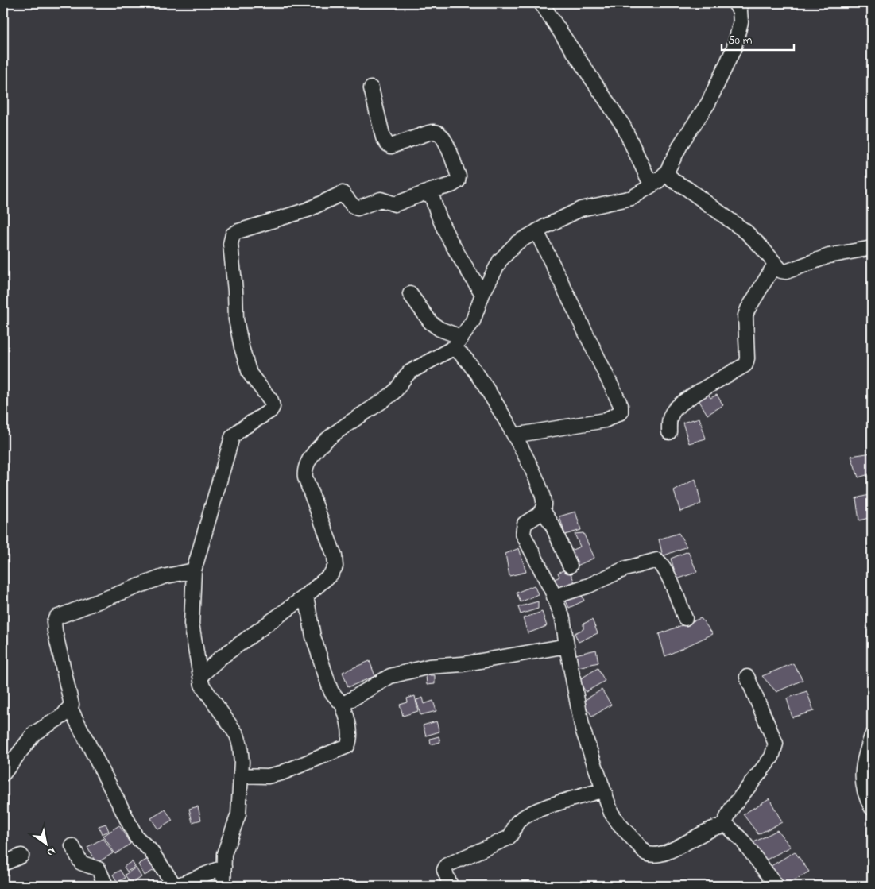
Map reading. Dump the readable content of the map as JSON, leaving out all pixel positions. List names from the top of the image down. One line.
{"scale_bar":"50 m","north":"bottom right"}
